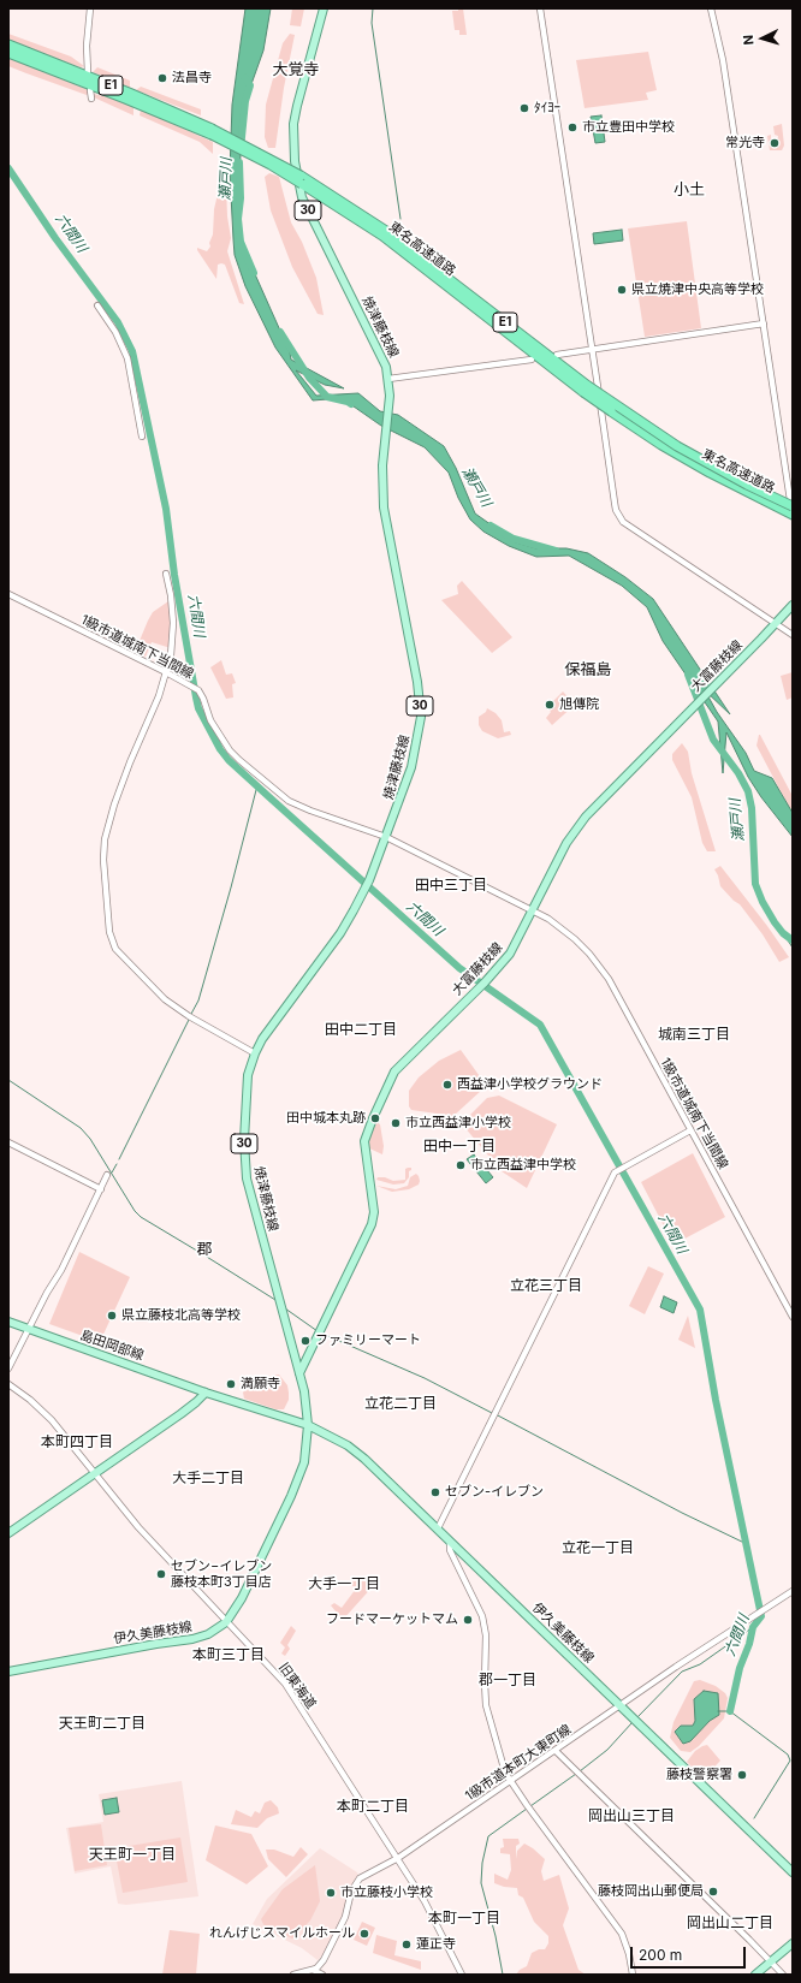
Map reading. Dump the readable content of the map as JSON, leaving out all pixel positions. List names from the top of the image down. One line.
{"streets":{"highway":["E1","東名高速道路"],"main road":["30","焼津藤枝線","大富藤枝線","島田岡部線","伊久美藤枝線"],"street":["1級市道城南下当間線","旧東海道","1級市道本町大東町線"]},"crossings":[["焼津藤枝線","1級市道城南下当間線"],["焼津藤枝線","大富藤枝線"],["焼津藤枝線","伊久美藤枝線"],["1級市道城南下当間線","大富藤枝線"],["島田岡部線","伊久美藤枝線"],["伊久美藤枝線","旧東海道"],["伊久美藤枝線","1級市道本町大東町線"],["旧東海道","1級市道本町大東町線"]],"districts":["大覚寺","小土","保福島","田中三丁目","田中二丁目","城南三丁目","田中一丁目","郡","立花三丁目","立花二丁目","本町四丁目","大手二丁目","立花一丁目","大手一丁目","本町三丁目","郡一丁目","天王町二丁目","本町二丁目","岡出山三丁目","天王町一丁目","本町一丁目","岡出山二丁目"],"water":["瀬戸川","六間川"],"places":["法昌寺","ﾀｲﾖｰ","市立豊田中学校","常光寺","県立焼津中央高等学校","旭傳院","西益津小学校グラウンド","田中城本丸跡","市立西益津小学校","市立西益津中学校","県立藤枝北高等学校","ファミリーマート","満願寺","セブン-イレブン","セブン−イレブン 藤枝本町3丁目店","フードマーケットマム","藤枝警察署","藤枝岡出山郵便局","市立藤枝小学校","れんげじスマイルホール","蓮正寺"],"scale_bar":"200 m","north":"left"}
